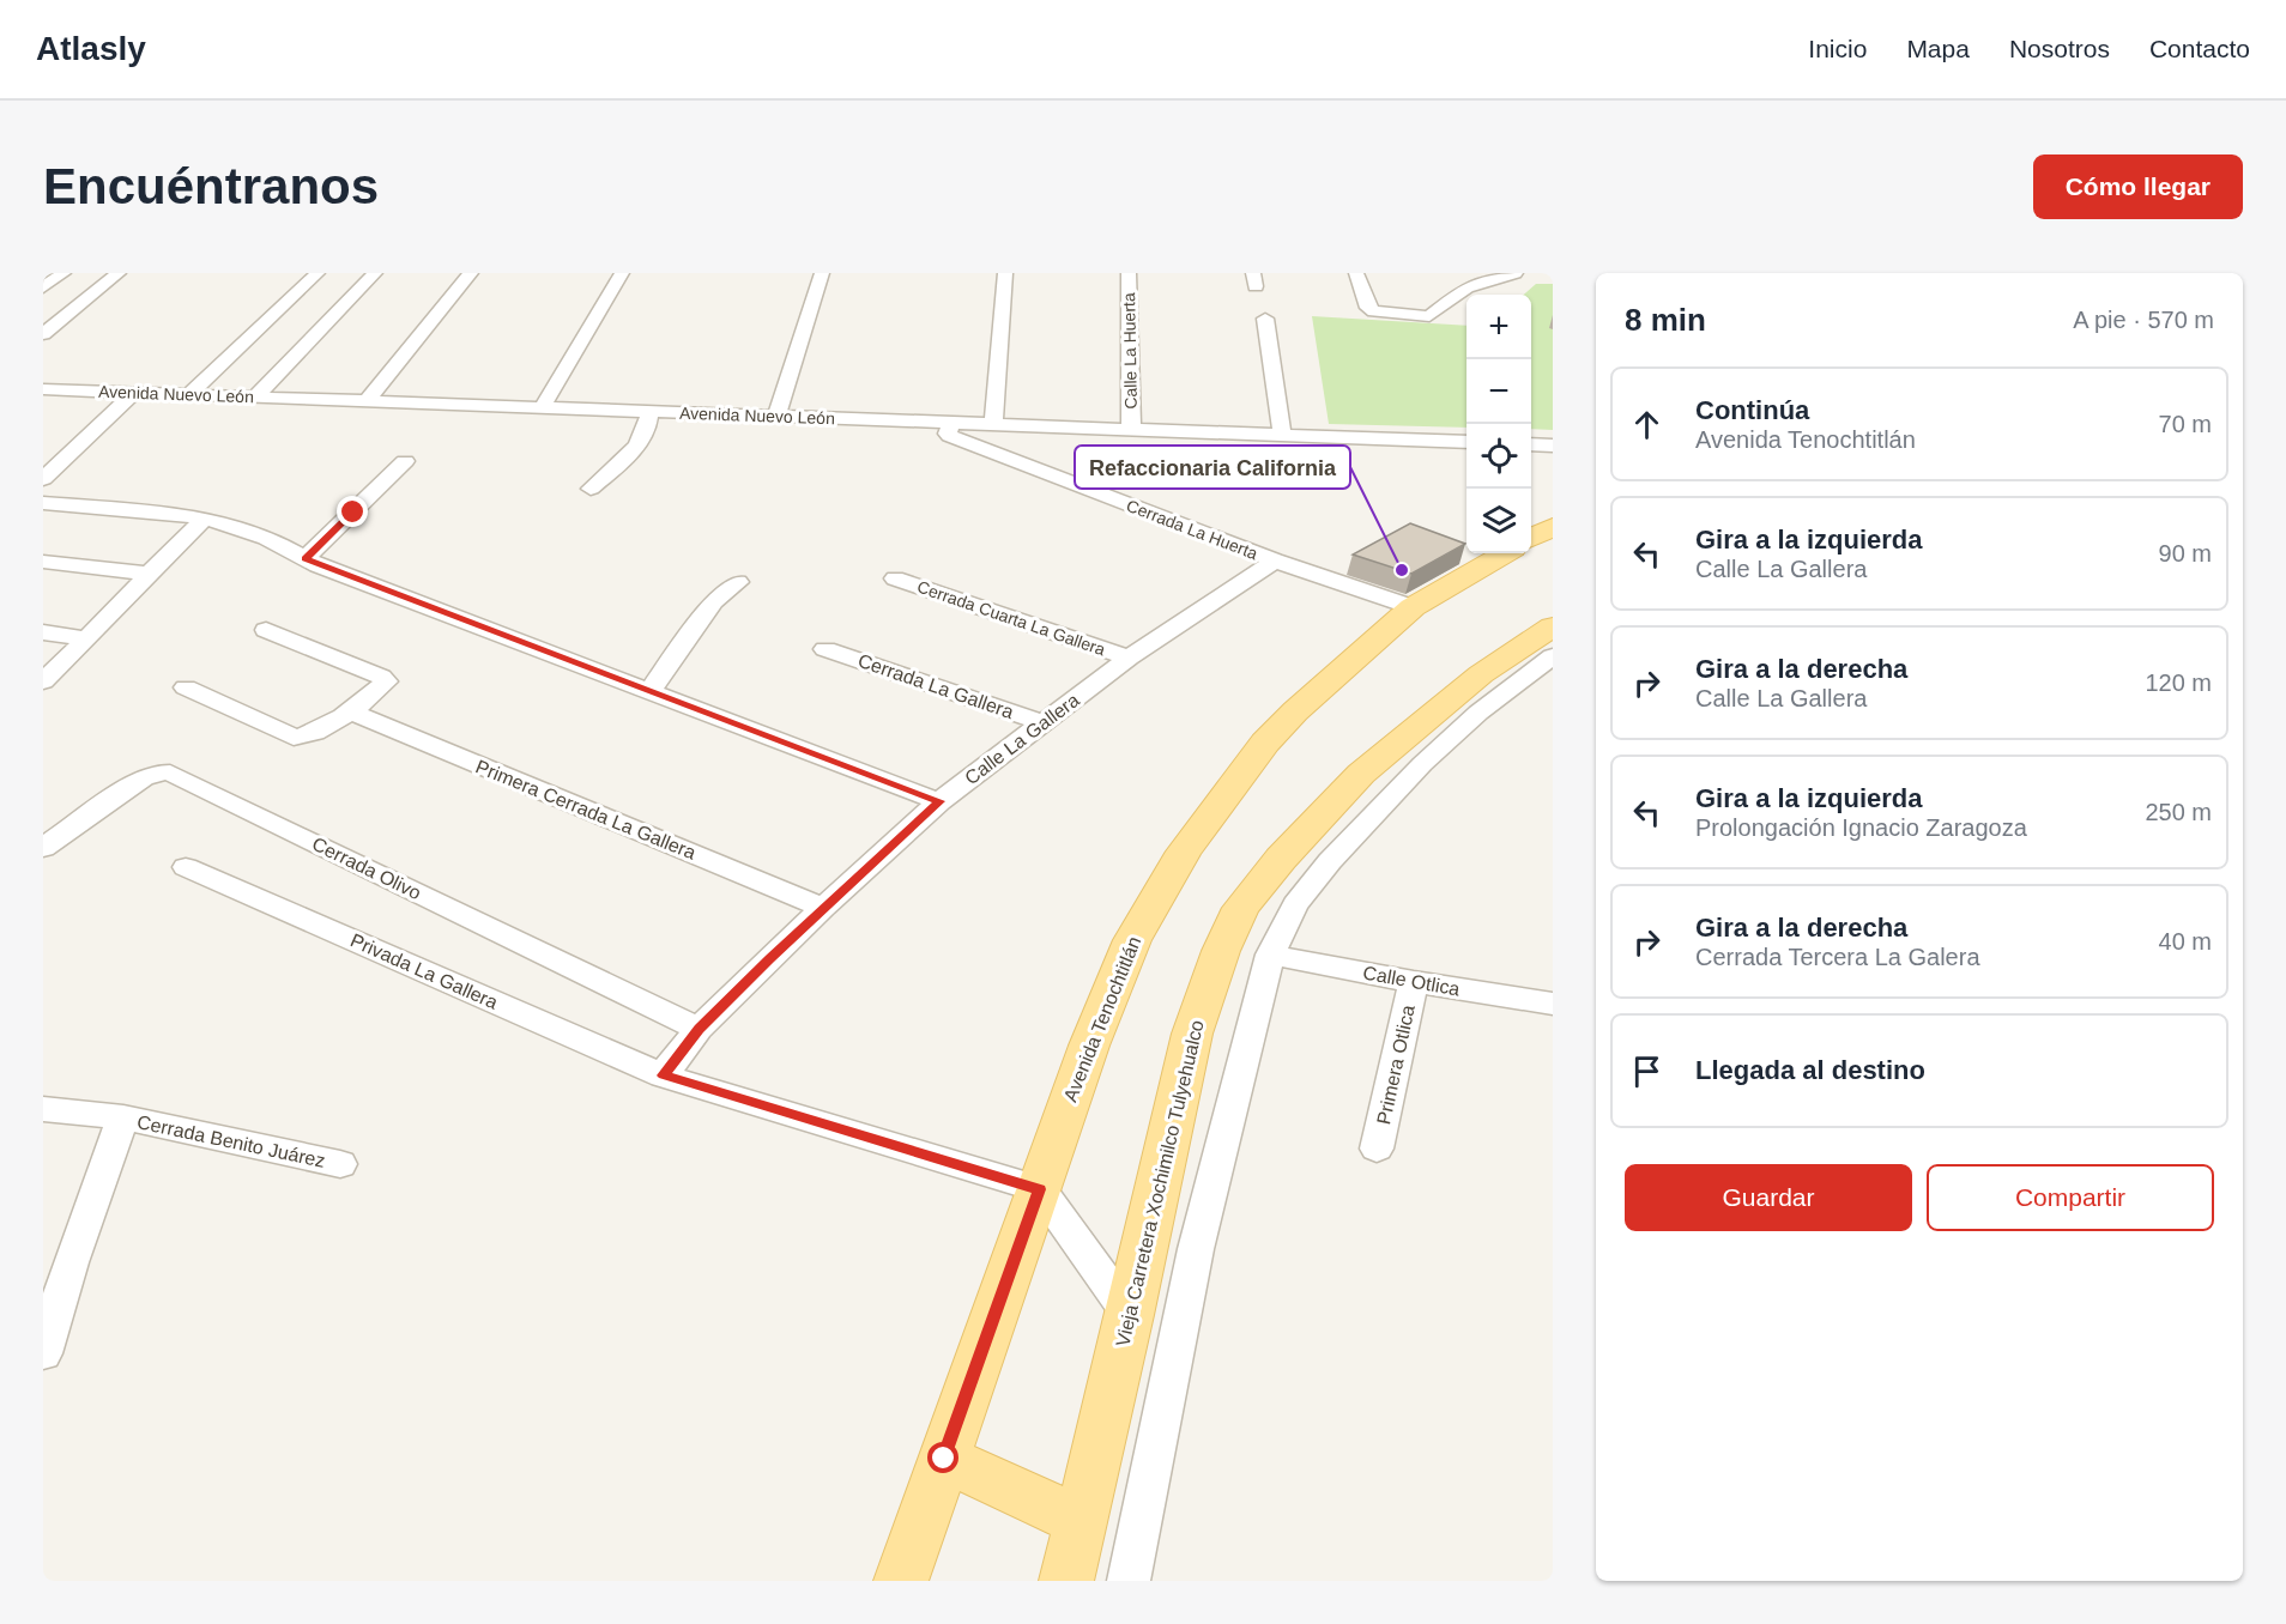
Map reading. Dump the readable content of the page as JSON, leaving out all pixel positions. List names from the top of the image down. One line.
{"streets":{"main road":["Avenida Tenochtitlán","Vieja Carretera Xochimilco Tulyehualco"],"street":["Calle La Huerta","Avenida Nuevo León","Cerrada La Huerta","Cerrada Cuarta La Gallera","Cerrada La Gallera","Calle La Gallera","Primera Cerrada La Gallera","Cerrada Olivo","Privada La Gallera","Calle Otlica","Primera Otlica","Cerrada Benito Juárez"]},"crossings":[["Calle La Huerta","Avenida Nuevo León"],["Avenida Nuevo León","Cerrada La Huerta"],["Cerrada La Huerta","Calle La Gallera"],["Cerrada La Huerta","Avenida Tenochtitlán"],["Cerrada Cuarta La Gallera","Calle La Gallera"],["Cerrada La Gallera","Calle La Gallera"],["Calle La Gallera","Primera Cerrada La Gallera"],["Calle La Gallera","Cerrada Olivo"],["Calle La Gallera","Privada La Gallera"],["Calle Otlica","Primera Otlica"]],"places":["Refaccionaria California"],"page":{"header":"Atlasly","nav":["Inicio","Mapa","Nosotros","Contacto"],"buttons":["Cómo llegar",["Guardar","Compartir"]],"title":"Encuéntranos","heading":["8 min","A pie · 570 m"],"map_buttons":["+","−"],"list":[["Continúa","Avenida Tenochtitlán","70 m"],["Gira a la izquierda","Calle La Gallera","90 m"],["Gira a la derecha","Calle La Gallera","120 m"],["Gira a la izquierda","Prolongación Ignacio Zaragoza","250 m"],["Gira a la derecha","Cerrada Tercera La Galera","40 m"],"Llegada al destino"]}}
